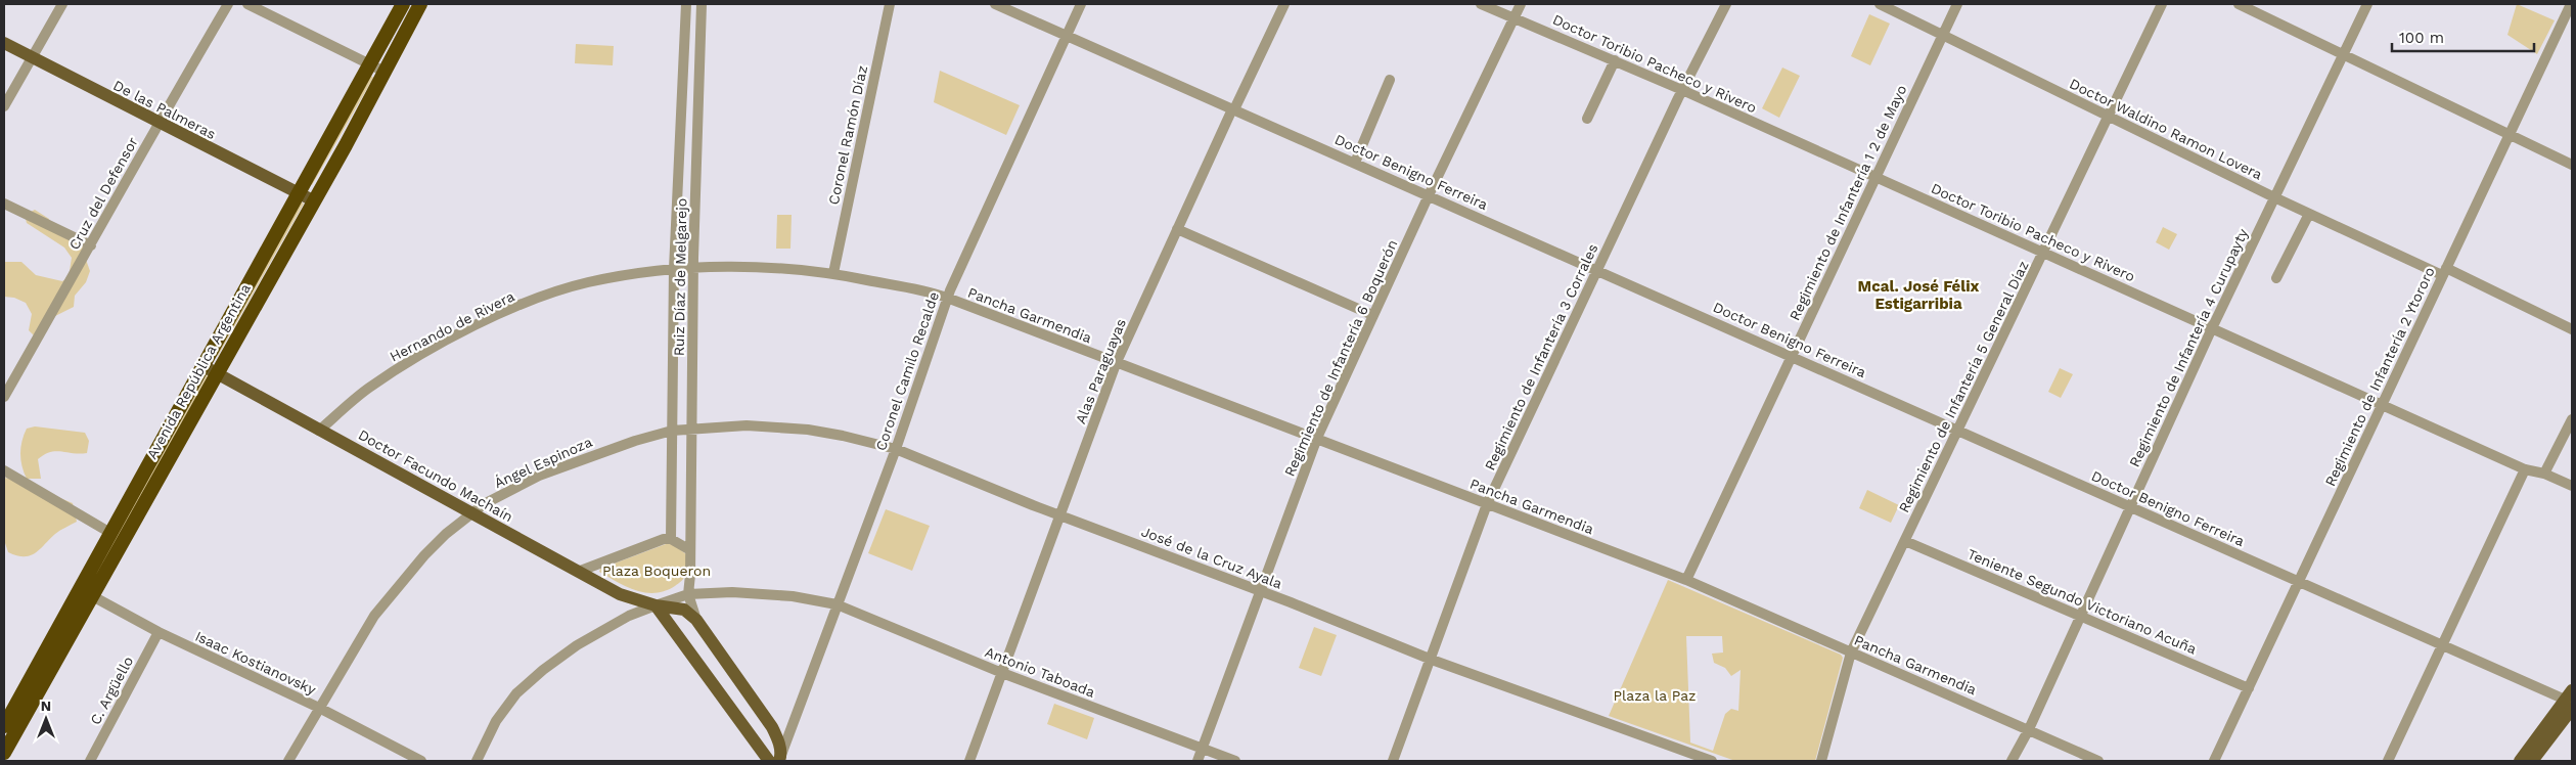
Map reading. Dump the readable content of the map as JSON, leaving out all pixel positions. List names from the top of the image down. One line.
{"streets":{"highway":["Avenida República Argentina"],"main road":["De las Palmeras","Doctor Facundo Machaín"],"street":["Doctor Toribio Pacheco y Rivero","Doctor Waldino Ramon Lovera","Coronel Ramón Díaz","Doctor Benigno Ferreira","Cruz del Defensor","Regimiento de Infantería 1 2 de Mayo","Ruiz Díaz de Melgarejo","Pancha Garmendia","Hernando de Rivera","Regimiento de Infantería 4 Curupayty","Regimiento de Infantería 3 Corrales","Regimiento de Infantería 6 Boquerón","Coronel Camilo Recalde","Alas Paraguayas","Regimiento de Infantería 2 Ytororo","Regimiento de Infantería 5 General Díaz","Ángel Espinoza","José de la Cruz Ayala","Teniente Segundo Victoriano Acuña","Isaac Kostianovsky","Antonio Taboada","C. Argüello"]},"crossings":[["Doctor Toribio Pacheco y Rivero","Regimiento de Infantería 1 2 de Mayo"],["Doctor Toribio Pacheco y Rivero","Regimiento de Infantería 4 Curupayty"],["Doctor Toribio Pacheco y Rivero","Regimiento de Infantería 3 Corrales"],["Doctor Toribio Pacheco y Rivero","Regimiento de Infantería 6 Boquerón"],["Doctor Toribio Pacheco y Rivero","Regimiento de Infantería 2 Ytororo"],["Doctor Toribio Pacheco y Rivero","Regimiento de Infantería 5 General Díaz"],["De las Palmeras","Cruz del Defensor"],["De las Palmeras","Avenida República Argentina"],["Doctor Waldino Ramon Lovera","Regimiento de Infantería 1 2 de Mayo"],["Doctor Waldino Ramon Lovera","Regimiento de Infantería 4 Curupayty"],["Doctor Waldino Ramon Lovera","Regimiento de Infantería 2 Ytororo"],["Doctor Waldino Ramon Lovera","Regimiento de Infantería 5 General Díaz"],["Coronel Ramón Díaz","Hernando de Rivera"],["Doctor Benigno Ferreira","Regimiento de Infantería 1 2 de Mayo"],["Doctor Benigno Ferreira","Regimiento de Infantería 4 Curupayty"],["Doctor Benigno Ferreira","Regimiento de Infantería 3 Corrales"],["Doctor Benigno Ferreira","Regimiento de Infantería 6 Boquerón"],["Doctor Benigno Ferreira","Coronel Camilo Recalde"],["Doctor Benigno Ferreira","Alas Paraguayas"],["Doctor Benigno Ferreira","Regimiento de Infantería 2 Ytororo"],["Doctor Benigno Ferreira","Regimiento de Infantería 5 General Díaz"],["Regimiento de Infantería 1 2 de Mayo","Pancha Garmendia"],["Ruiz Díaz de Melgarejo","Hernando de Rivera"],["Ruiz Díaz de Melgarejo","Ángel Espinoza"],["Ruiz Díaz de Melgarejo","Doctor Facundo Machaín"],["Ruiz Díaz de Melgarejo","José de la Cruz Ayala"],["Ruiz Díaz de Melgarejo","Antonio Taboada"],["Pancha Garmendia","Hernando de Rivera"],["Pancha Garmendia","Regimiento de Infantería 4 Curupayty"],["Pancha Garmendia","Regimiento de Infantería 3 Corrales"],["Pancha Garmendia","Regimiento de Infantería 6 Boquerón"],["Pancha Garmendia","Coronel Camilo Recalde"],["Pancha Garmendia","Alas Paraguayas"],["Pancha Garmendia","Regimiento de Infantería 5 General Díaz"],["Hernando de Rivera","Coronel Camilo Recalde"],["Hernando de Rivera","Doctor Facundo Machaín"],["Regimiento de Infantería 4 Curupayty","Teniente Segundo Victoriano Acuña"],["Regimiento de Infantería 3 Corrales","José de la Cruz Ayala"],["Regimiento de Infantería 6 Boquerón","José de la Cruz Ayala"],["Regimiento de Infantería 6 Boquerón","Antonio Taboada"],["Avenida República Argentina","Doctor Facundo Machaín"],["Avenida República Argentina","Isaac Kostianovsky"],["Coronel Camilo Recalde","Doctor Facundo Machaín"],["Coronel Camilo Recalde","José de la Cruz Ayala"],["Coronel Camilo Recalde","Antonio Taboada"],["Alas Paraguayas","José de la Cruz Ayala"],["Alas Paraguayas","Antonio Taboada"],["Regimiento de Infantería 2 Ytororo","Teniente Segundo Victoriano Acuña"],["Regimiento de Infantería 5 General Díaz","Teniente Segundo Victoriano Acuña"],["Ángel Espinoza","Doctor Facundo Machaín"],["Ángel Espinoza","José de la Cruz Ayala"],["Ángel Espinoza","Isaac Kostianovsky"],["Doctor Facundo Machaín","Antonio Taboada"],["Isaac Kostianovsky","C. Argüello"]],"districts":["Mcal. José Félix Estigarribia"],"parks":["Plaza Boqueron","Plaza la Paz"],"scale_bar":"100 m","north":"top"}
